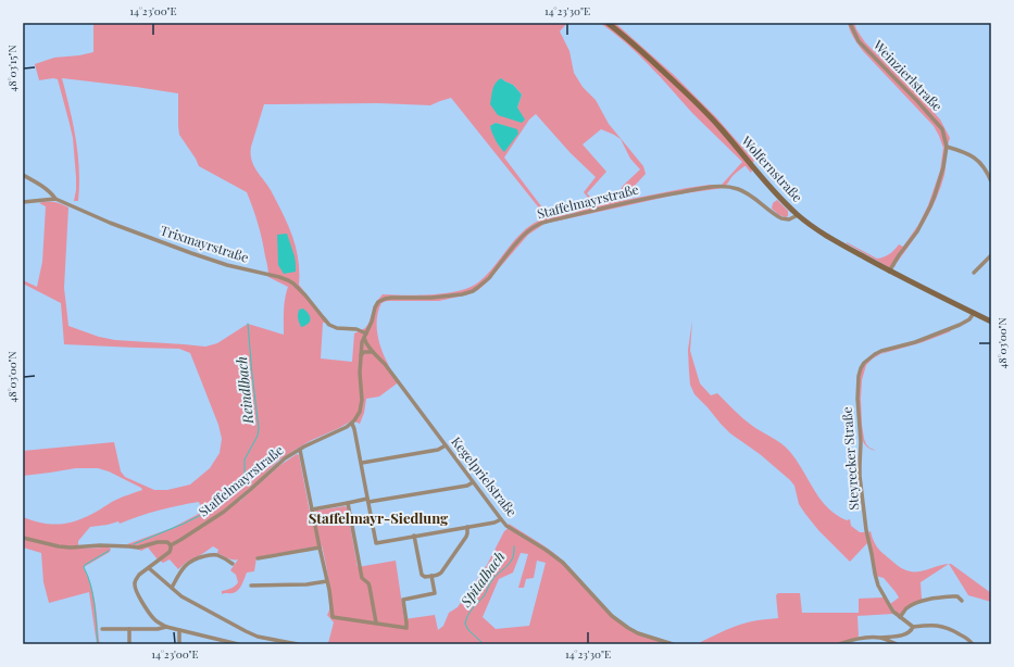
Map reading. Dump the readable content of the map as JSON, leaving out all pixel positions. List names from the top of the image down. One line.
{"streets":{"main road":["Wolfernstraße"],"street":["Weinzierlstraße","Staffelmayrstraße","Trixmayrstraße","Steyrecker Straße","Kegelprielstraße"]},"crossings":[["Weinzierlstraße","Wolfernstraße"],["Wolfernstraße","Staffelmayrstraße"],["Wolfernstraße","Steyrecker Straße"],["Staffelmayrstraße","Trixmayrstraße"],["Staffelmayrstraße","Kegelprielstraße"],["Trixmayrstraße","Kegelprielstraße"]],"districts":["Staffelmayr-Siedlung"],"water":["Reindlbach","Spitalbach"],"coordinates":["14°23'00\"E","14°23'30\"E","48°03'15\"N","48°03'00\"N"]}
